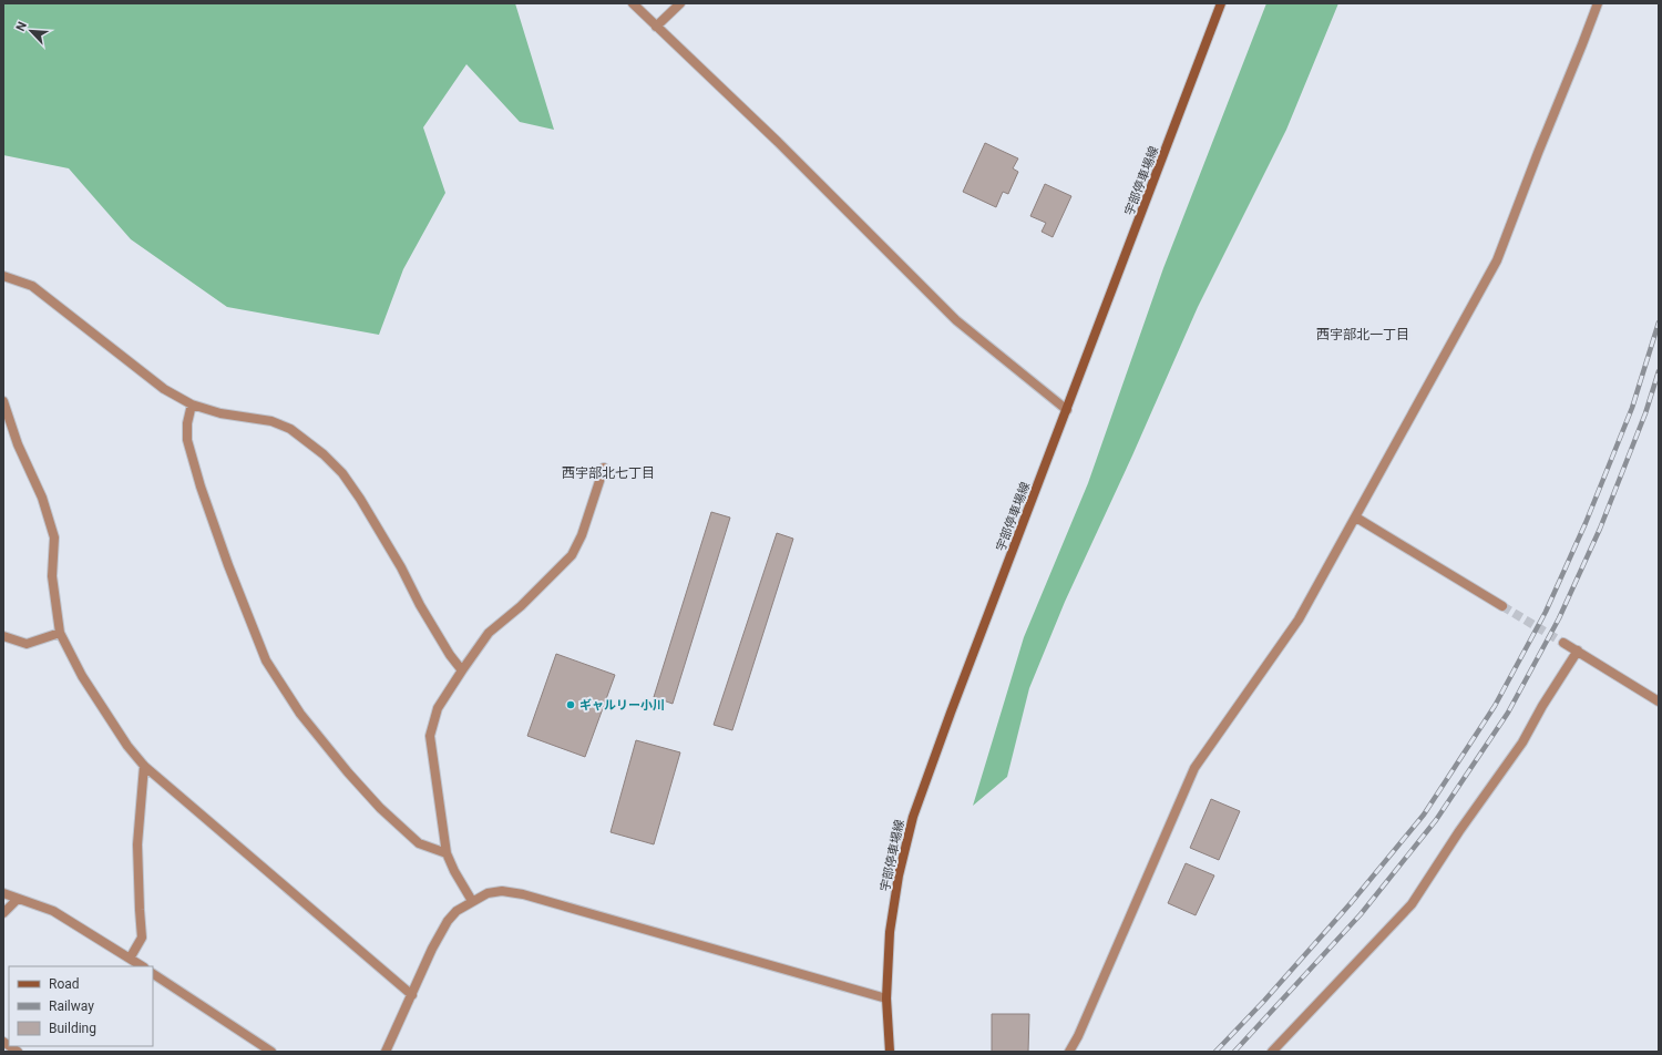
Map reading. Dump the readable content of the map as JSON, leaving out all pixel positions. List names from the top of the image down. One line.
{"streets":{"main road":["宇部停車場線"]},"districts":["西宇部北一丁目","西宇部北七丁目"],"places":["ギャルリー小川"],"legend":["Road","Railway","Building"],"north":"top left"}
